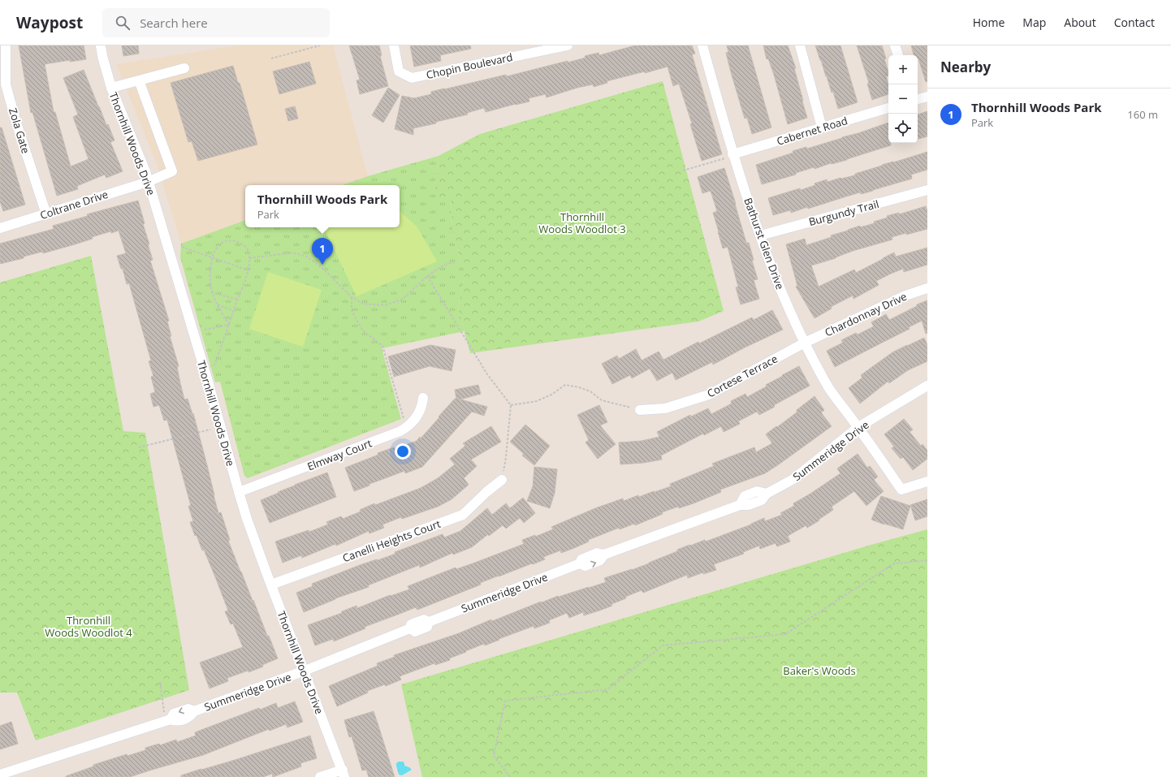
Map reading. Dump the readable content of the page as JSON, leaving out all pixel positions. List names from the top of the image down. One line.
{"streets":{"street":["Chopin Boulevard","Zola Gate","Cabernet Road","Thornhill Woods Drive","Coltrane Drive","Burgundy Trail","Bathurst Glen Drive","Chardonnay Drive","Cortese Terrace","Summeridge Drive","Elmway Court","Canelli Heights Court"]},"crossings":[["Zola Gate","Coltrane Drive"],["Cabernet Road","Bathurst Glen Drive"],["Thornhill Woods Drive","Coltrane Drive"],["Thornhill Woods Drive","Summeridge Drive"],["Thornhill Woods Drive","Elmway Court"],["Thornhill Woods Drive","Canelli Heights Court"],["Burgundy Trail","Bathurst Glen Drive"],["Bathurst Glen Drive","Chardonnay Drive"],["Bathurst Glen Drive","Cortese Terrace"],["Bathurst Glen Drive","Summeridge Drive"],["Chardonnay Drive","Cortese Terrace"]],"parks":["Thornhill Woods Woodlot 3","Thronhill Woods Woodlot 4","Baker's Woods"],"page":{"header":"Waypost","search":"Search here","nav":["Home","Map","About","Contact"],"heading":"Nearby","map_buttons":["+","−"],"list":[{"mark":"1","name":"Thornhill Woods Park","note":"Park","value":"160 m"}],"popup":["Thornhill Woods Park","Park"],"pins":"1"}}
